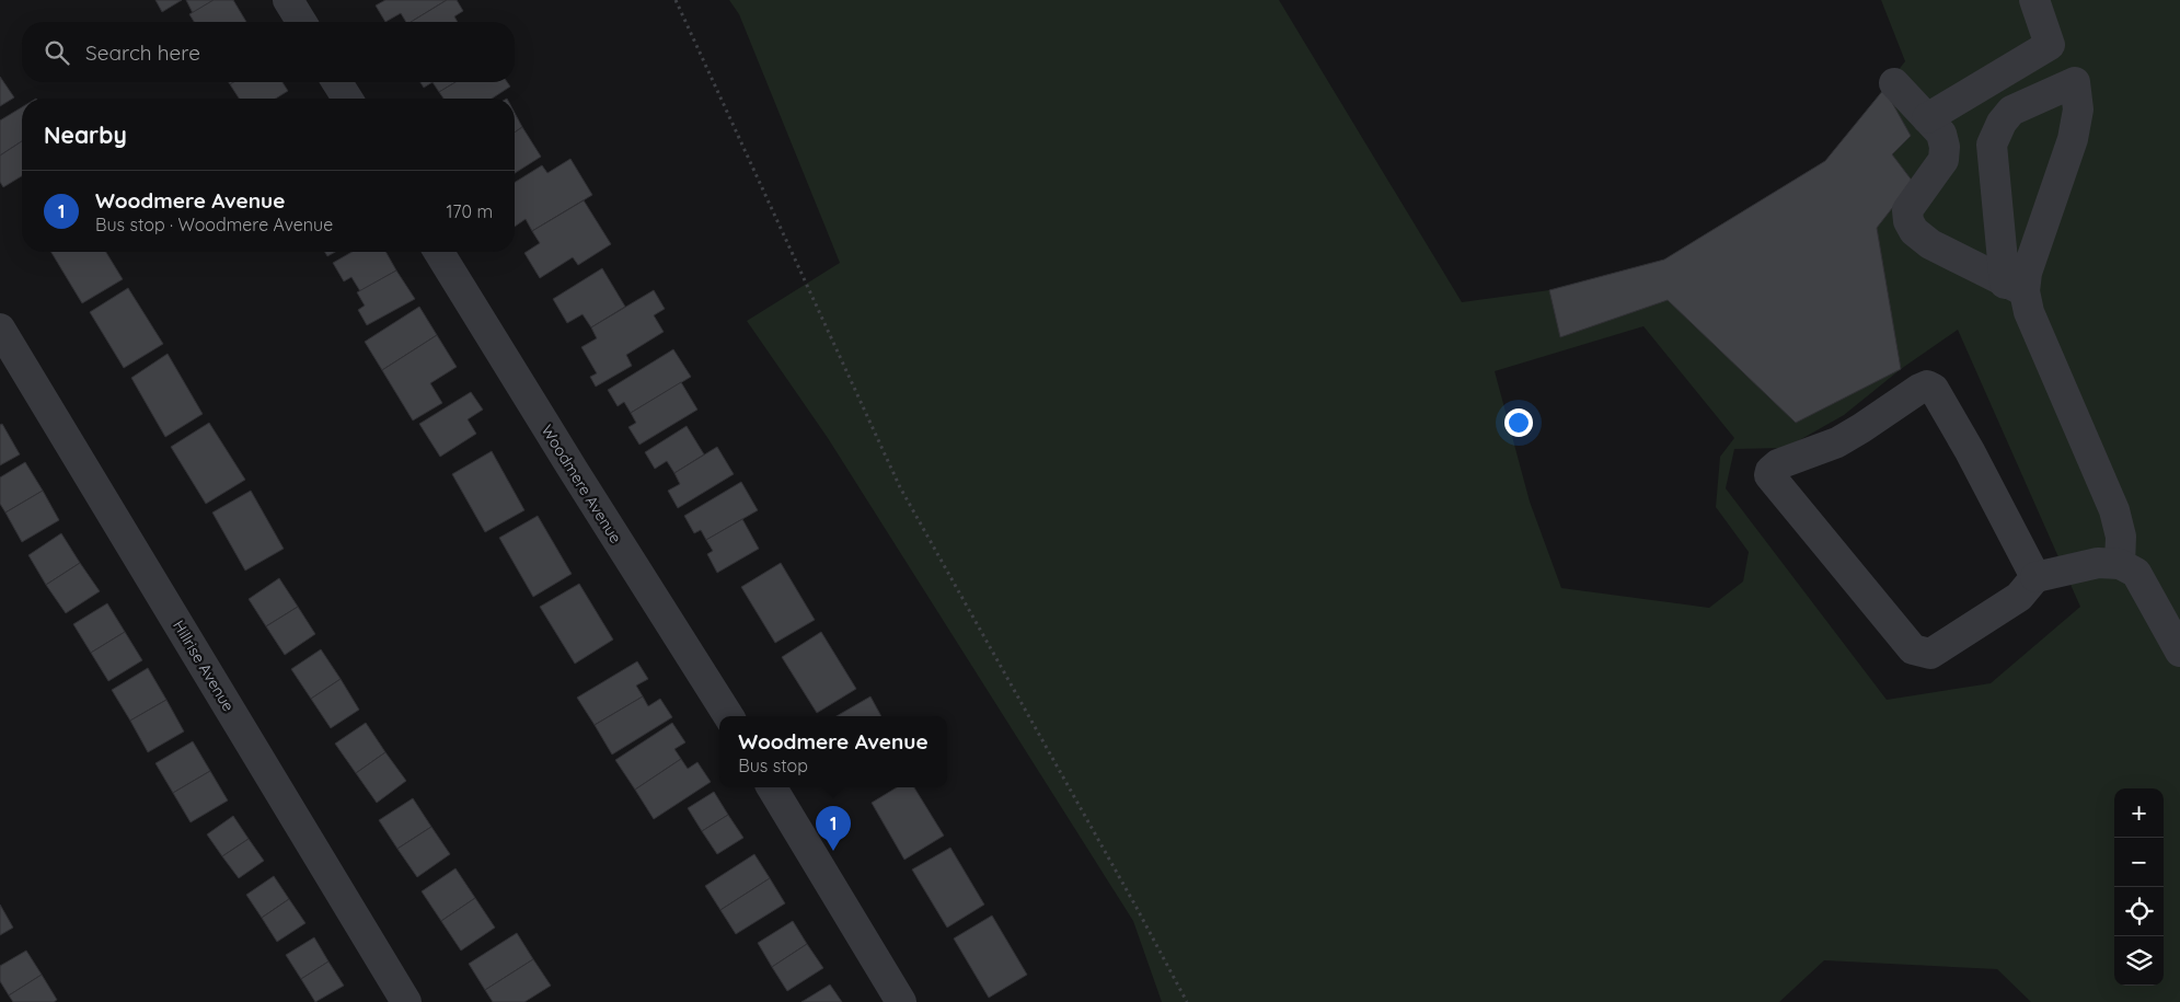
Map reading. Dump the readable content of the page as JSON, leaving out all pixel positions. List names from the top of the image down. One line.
{"streets":{"street":["Woodmere Avenue","Hillrise Avenue"]},"page":{"search":"Search here","heading":"Nearby","list":[{"mark":"1","name":"Woodmere Avenue","note":"Bus stop · Woodmere Avenue","value":"170 m"}],"popup":["Woodmere Avenue","Bus stop"],"map_buttons":["+","−"],"pins":"1"}}
